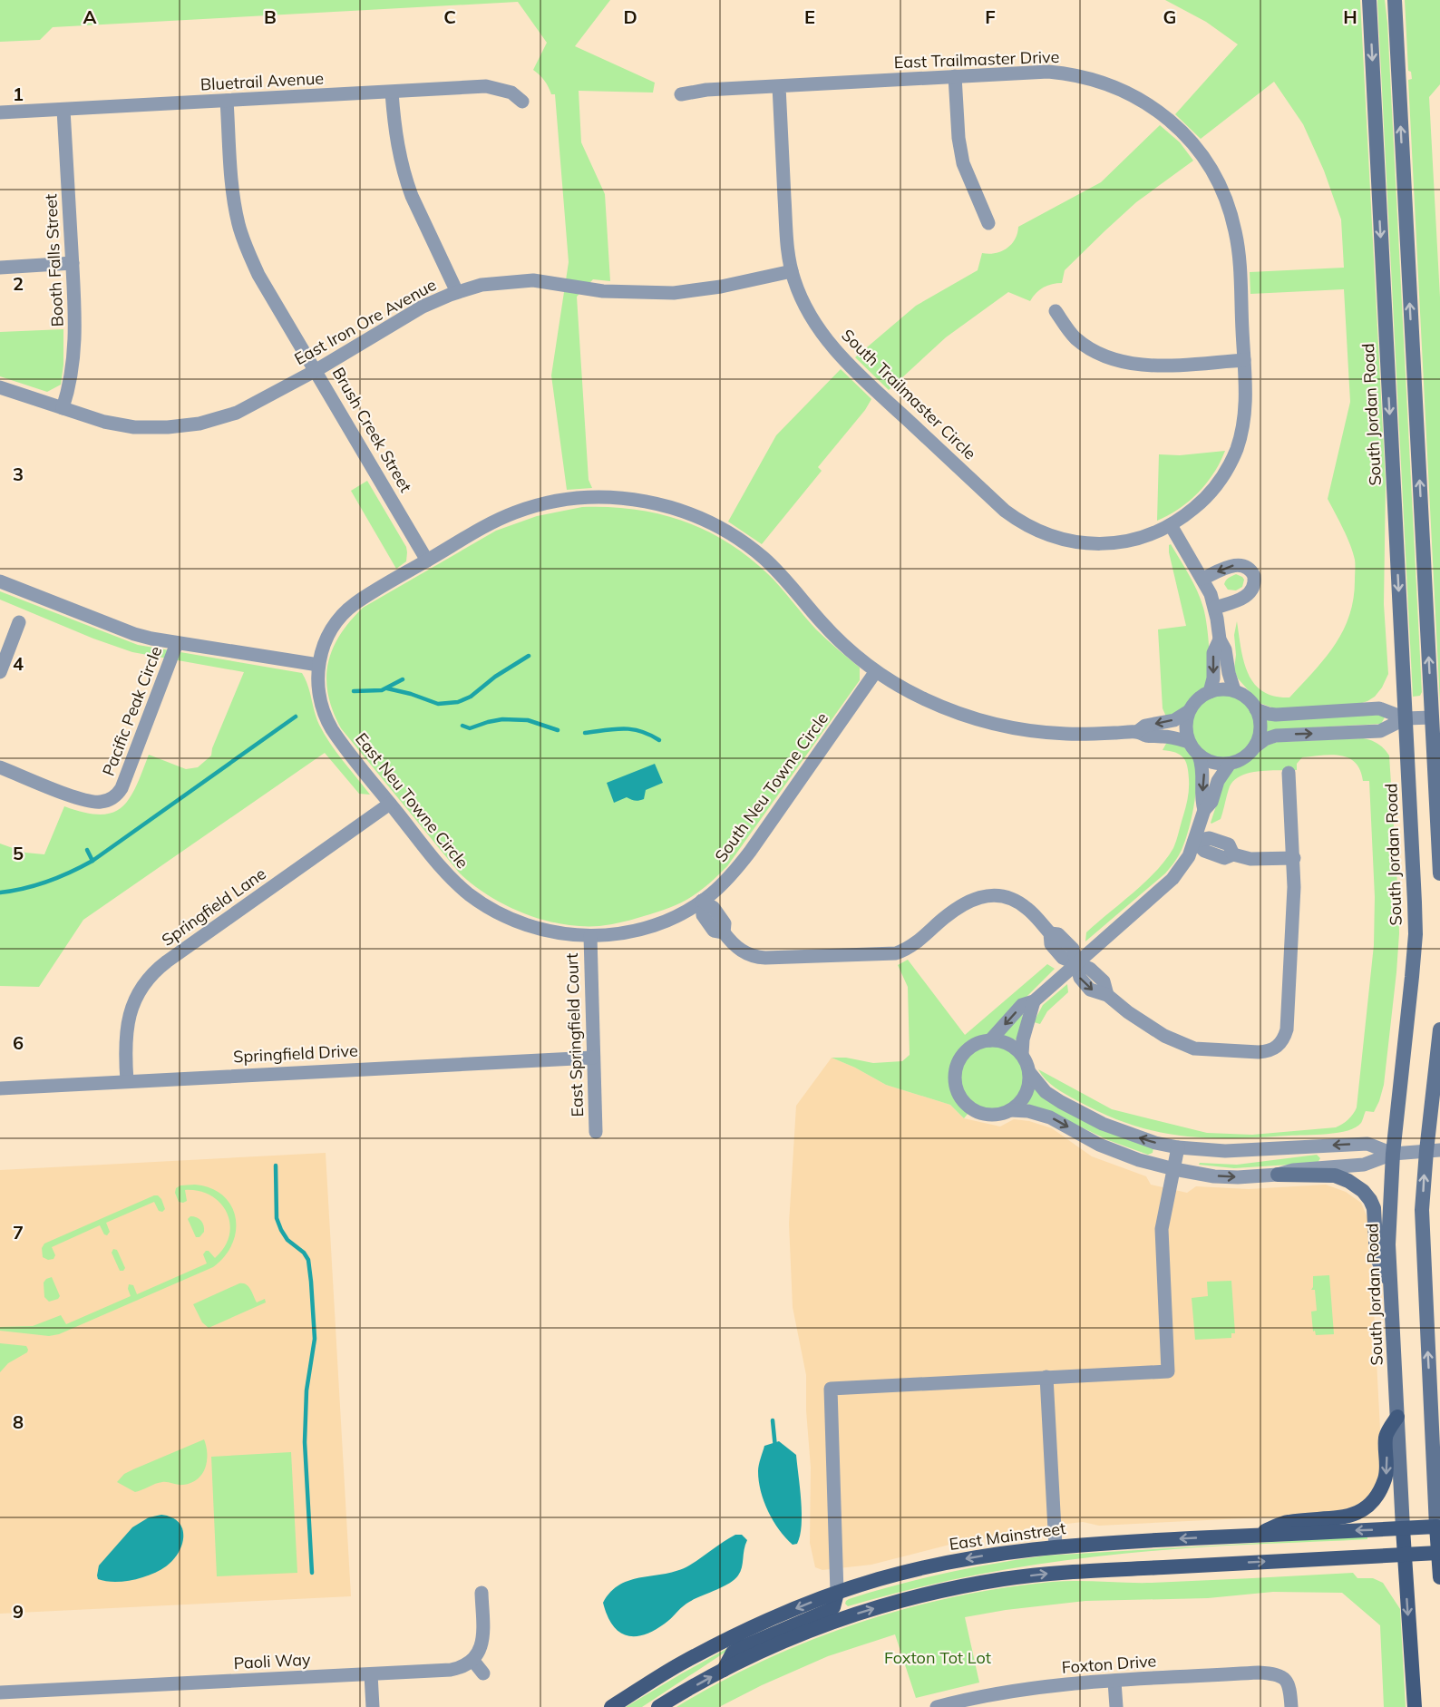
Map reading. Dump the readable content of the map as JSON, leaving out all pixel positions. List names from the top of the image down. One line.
{"streets":{"main road":["South Jordan Road","East Mainstreet"],"street":["East Trailmaster Drive","Bluetrail Avenue","Booth Falls Street","East Iron Ore Avenue","South Trailmaster Circle","Brush Creek Street","Pacific Peak Circle","South Neu Towne Circle","East Neu Towne Circle","Springfield Lane","East Springfield Court","Springfield Drive","Paoli Way","Foxton Drive"]},"crossings":[["East Trailmaster Drive","South Trailmaster Circle"],["Bluetrail Avenue","Booth Falls Street"],["Bluetrail Avenue","Brush Creek Street"],["Booth Falls Street","East Iron Ore Avenue"],["East Iron Ore Avenue","South Trailmaster Circle"],["East Iron Ore Avenue","Brush Creek Street"],["South Jordan Road","East Mainstreet"],["South Neu Towne Circle","East Neu Towne Circle"],["South Neu Towne Circle","East Springfield Court"],["East Neu Towne Circle","Springfield Lane"],["East Neu Towne Circle","East Springfield Court"],["Springfield Lane","Springfield Drive"],["East Springfield Court","Springfield Drive"]],"parks":["Foxton Tot Lot"],"grid":{"columns":["A","B","C","D","E","F","G","H"],"rows":["1","2","3","4","5","6","7","8","9"]}}
